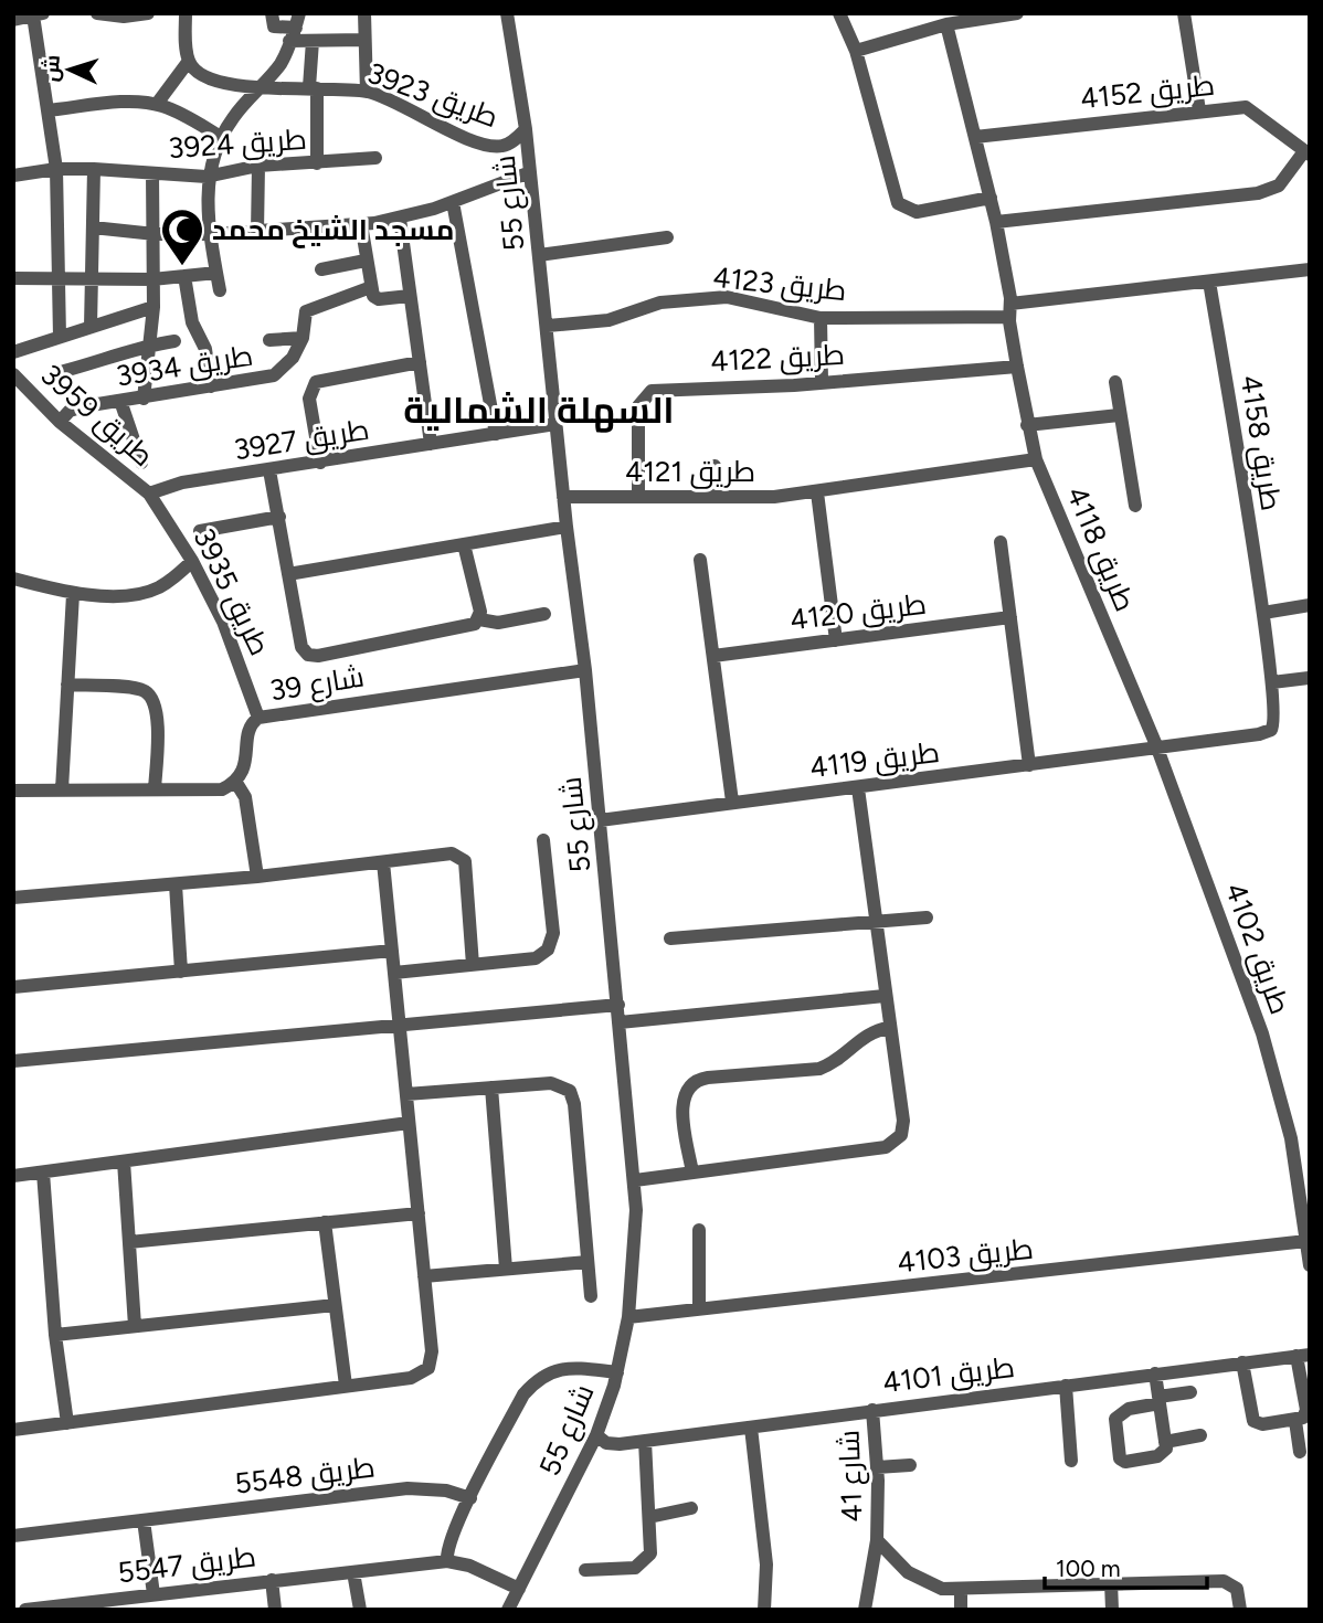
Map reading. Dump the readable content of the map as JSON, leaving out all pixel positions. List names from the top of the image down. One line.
{"streets":{"street":["طريق 4152","طريق 3923","طريق 3924","شارع 55","طريق 4123","طريق 4122","طريق 3934","طريق 3959","طريق 3927","طريق 4158","طريق 4121","طريق 4118","طريق 3935","طريق 4120","شارع 39","طريق 4119","طريق 4102","طريق 4103","طريق 4101","طريق 5548","شارع 41","طريق 5547"]},"crossings":[["طريق 3923","شارع 55"],["شارع 55","طريق 4123"],["شارع 55","طريق 3927"],["شارع 55","طريق 4121"],["شارع 55","شارع 39"],["شارع 55","طريق 4119"],["شارع 55","طريق 4103"],["شارع 55","طريق 4101"],["شارع 55","طريق 5547"],["طريق 4123","طريق 4158"],["طريق 4122","طريق 4121"],["طريق 4122","طريق 4118"],["طريق 3934","طريق 3959"],["طريق 3959","طريق 3927"],["طريق 3959","طريق 3935"],["طريق 3927","طريق 3935"],["طريق 4158","طريق 4118"],["طريق 4158","طريق 4119"],["طريق 4158","طريق 4102"],["طريق 4121","طريق 4118"],["طريق 4118","طريق 4119"],["طريق 4118","طريق 4102"],["طريق 3935","شارع 39"],["طريق 4119","طريق 4102"],["طريق 4102","طريق 4103"],["طريق 4101","شارع 41"]],"districts":["السهلة الشمالية"],"places":{"mosque":["مسجد الشيخ محمد"]},"scale_bar":"100 m","north":"left"}
